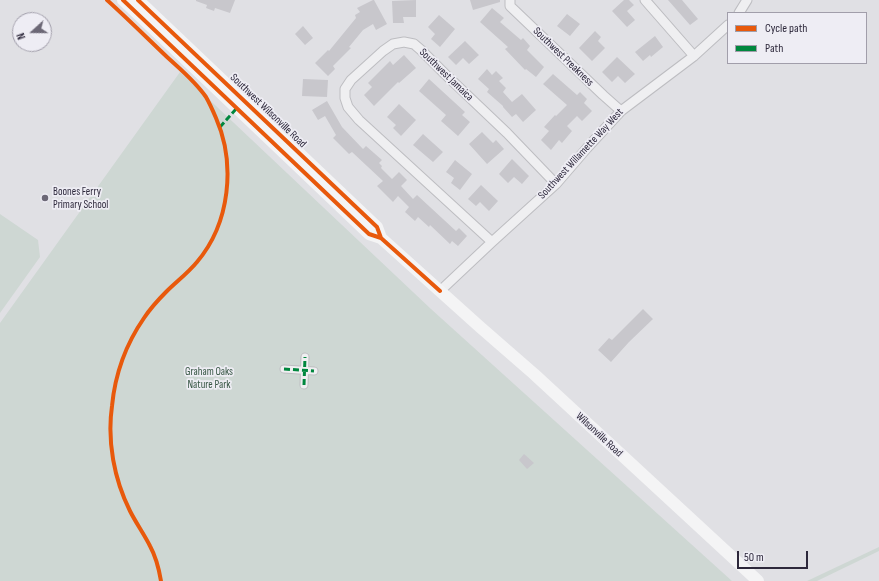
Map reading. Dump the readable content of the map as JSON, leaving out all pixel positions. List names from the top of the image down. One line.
{"streets":{"main road":["Southwest Wilsonville Road","Wilsonville Road"],"street":["Southwest Preakness","Southwest Jamaica","Southwest Willamette Way West"]},"crossings":[["Southwest Preakness","Southwest Willamette Way West"],["Southwest Jamaica","Southwest Willamette Way West"],["Southwest Wilsonville Road","Southwest Willamette Way West"],["Southwest Wilsonville Road","Wilsonville Road"],["Southwest Willamette Way West","Wilsonville Road"]],"parks":["Graham Oaks Nature Park"],"places":["Boones Ferry Primary School"],"legend":["Cycle path","Path"],"scale_bar":"50 m","north":"left"}
